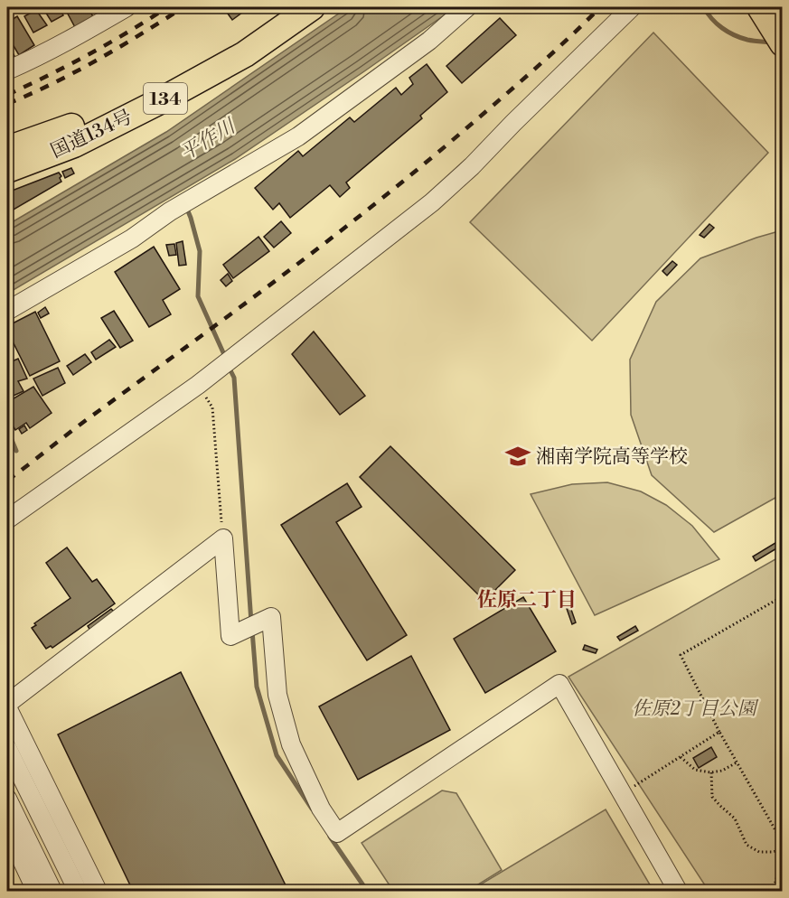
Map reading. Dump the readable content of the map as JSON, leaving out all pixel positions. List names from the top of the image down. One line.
{"streets":{"highway":["134","国道134号"]},"districts":["佐原二丁目"],"water":["平作川"],"parks":["佐原2丁目公園"],"places":{"school or university":["湘南学院高等学校"]}}
